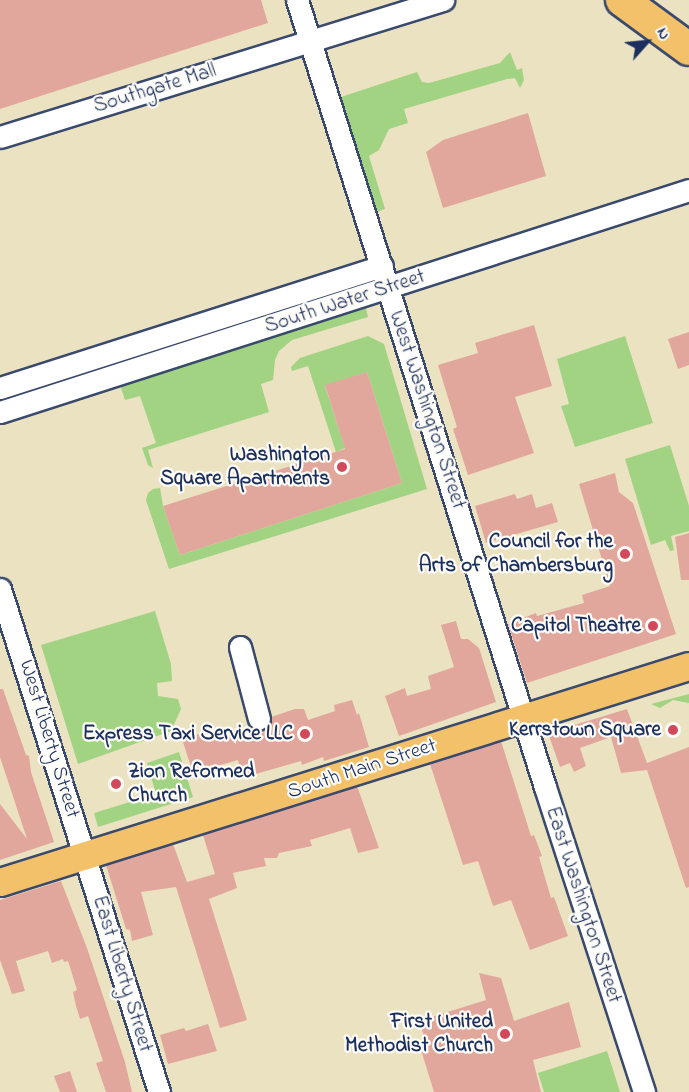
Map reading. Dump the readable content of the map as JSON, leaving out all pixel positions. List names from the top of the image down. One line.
{"streets":{"main road":["South Main Street"],"street":["Southgate Mall","South Water Street","West Washington Street","West Liberty Street","East Washington Street","East Liberty Street"]},"crossings":[["Southgate Mall","West Washington Street"],["South Water Street","West Washington Street"],["West Washington Street","South Main Street"],["West Washington Street","East Washington Street"],["West Liberty Street","South Main Street"],["West Liberty Street","East Liberty Street"],["South Main Street","East Washington Street"],["South Main Street","East Liberty Street"]],"places":["Washington Square Apartments","Council for the Arts of Chambersburg","Capitol Theatre","Kerrstown Square","Express Taxi Service LLC","Zion Reformed Church","First United Methodist Church"],"north":"top right"}
